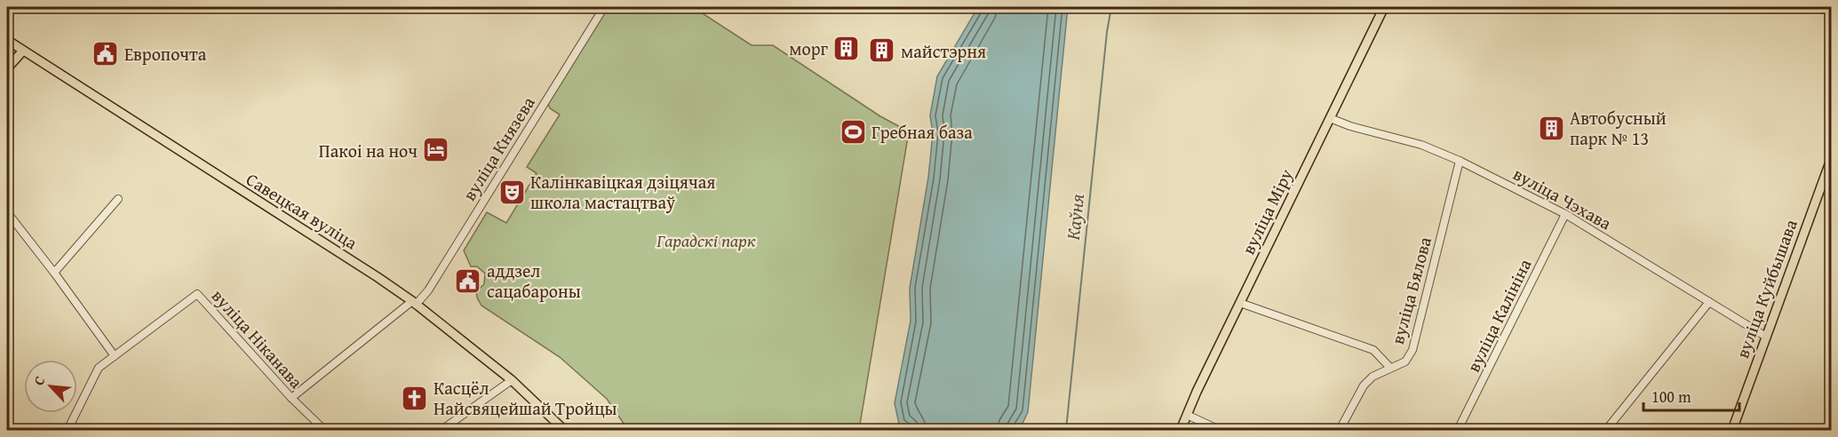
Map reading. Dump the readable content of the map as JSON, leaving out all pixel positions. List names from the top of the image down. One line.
{"streets":{"main road":["Савецкая вуліца","вуліца Міру","вуліца Куйбышава"],"street":["вуліца Князева","вуліца Чэхава","вуліца Бялова","вуліца Калініна","вуліца Ніканава"]},"crossings":[["вуліца Князева","Савецкая вуліца"],["вуліца Князева","вуліца Ніканава"],["вуліца Чэхава","вуліца Міру"],["вуліца Чэхава","вуліца Куйбышава"],["вуліца Чэхава","вуліца Бялова"],["вуліца Чэхава","вуліца Калініна"]],"water":["Каўня"],"parks":["Гарадскі парк"],"places":{"building":["морг","майстэрня","Автобусный парк № 13"],"public building":["Европочта","аддзел сацабароны"],"sports":["Гребная база"],"hotel":["Пакоі на ноч"],"theatre":["Калінкавіцкая дзіцячая школа мастацтваў"],"church":["Касцёл Найсвяцейшай Тройцы"]},"scale_bar":"100 m","north":"top left"}
